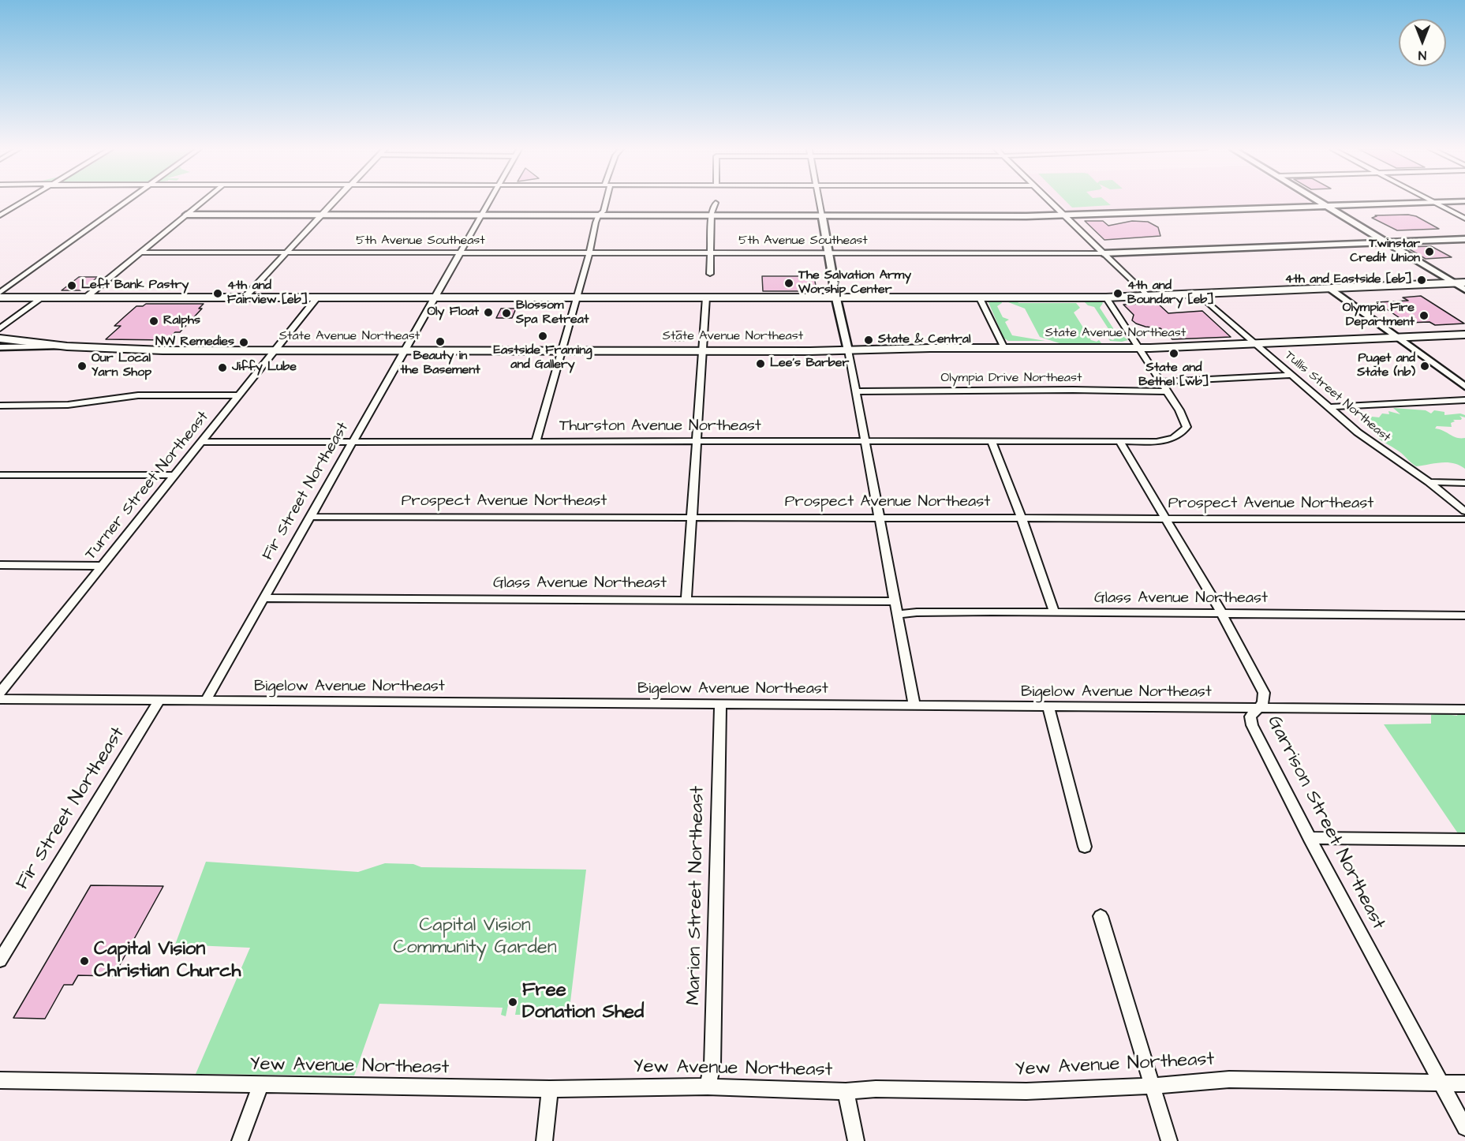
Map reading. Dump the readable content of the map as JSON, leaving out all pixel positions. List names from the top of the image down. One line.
{"streets":{"main road":["State Avenue Northeast"],"street":["5th Avenue Southeast","Olympia Drive Northeast","Tullis Street Northeast","Thurston Avenue Northeast","Turner Street Northeast","Fir Street Northeast","Prospect Avenue Northeast","Glass Avenue Northeast","Bigelow Avenue Northeast","Garrison Street Northeast","Marion Street Northeast","Yew Avenue Northeast"]},"crossings":[["5th Avenue Southeast","Fir Street Northeast"],["State Avenue Northeast","Tullis Street Northeast"],["State Avenue Northeast","Turner Street Northeast"],["State Avenue Northeast","Fir Street Northeast"],["Olympia Drive Northeast","Thurston Avenue Northeast"],["Thurston Avenue Northeast","Turner Street Northeast"],["Thurston Avenue Northeast","Fir Street Northeast"],["Thurston Avenue Northeast","Garrison Street Northeast"],["Fir Street Northeast","Prospect Avenue Northeast"],["Fir Street Northeast","Glass Avenue Northeast"],["Fir Street Northeast","Bigelow Avenue Northeast"],["Prospect Avenue Northeast","Garrison Street Northeast"],["Glass Avenue Northeast","Garrison Street Northeast"],["Bigelow Avenue Northeast","Garrison Street Northeast"],["Bigelow Avenue Northeast","Marion Street Northeast"],["Garrison Street Northeast","Yew Avenue Northeast"],["Marion Street Northeast","Yew Avenue Northeast"]],"parks":["Capital Vision Community Garden"],"places":["Twinstar Credit Union","4th and Eastside [eb]","The Salvation Army Worship Center","Left Bank Pastry","4th and Fairview [eb]","4th and Boundary [eb]","Oly Float","Blossom Spa Retreat","Olympia Fire Department","Ralphs","Eastside Framing and Gallery","State & Central","Beauty in the Basement","NW Remedies","State and Bethel [wb]","Lee's Barber","Our Local Yarn Shop","Puget and State (nb)","Jiffy Lube","Capital Vision Christian Church","Free Donation Shed"],"north":"bottom"}
